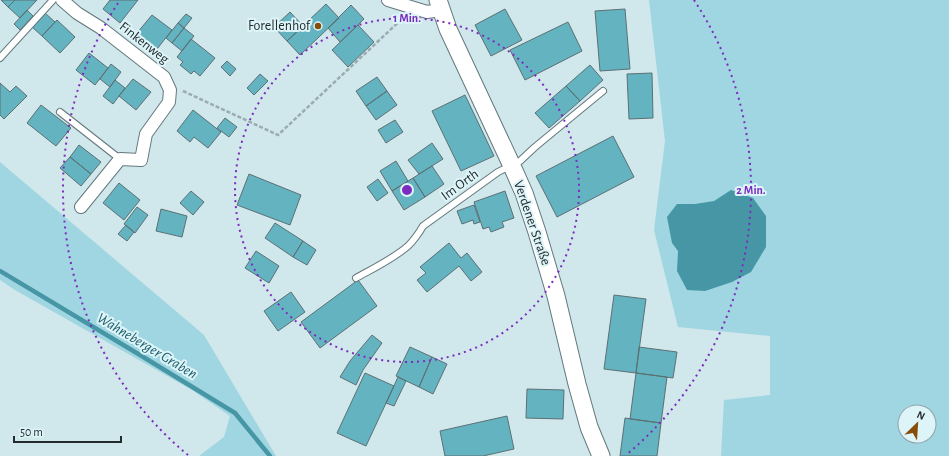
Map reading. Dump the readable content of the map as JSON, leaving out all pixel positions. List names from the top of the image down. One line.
{"streets":{"street":["Finkenweg","Verdener Straße"],"lane":["Im Orth"]},"crossings":[["Im Orth","Verdener Straße"]],"water":["Wahneberger Graben"],"places":["Forellenhof"],"scale_bar":"50 m","north":"top right","rings":["1 Min.","2 Min."]}
